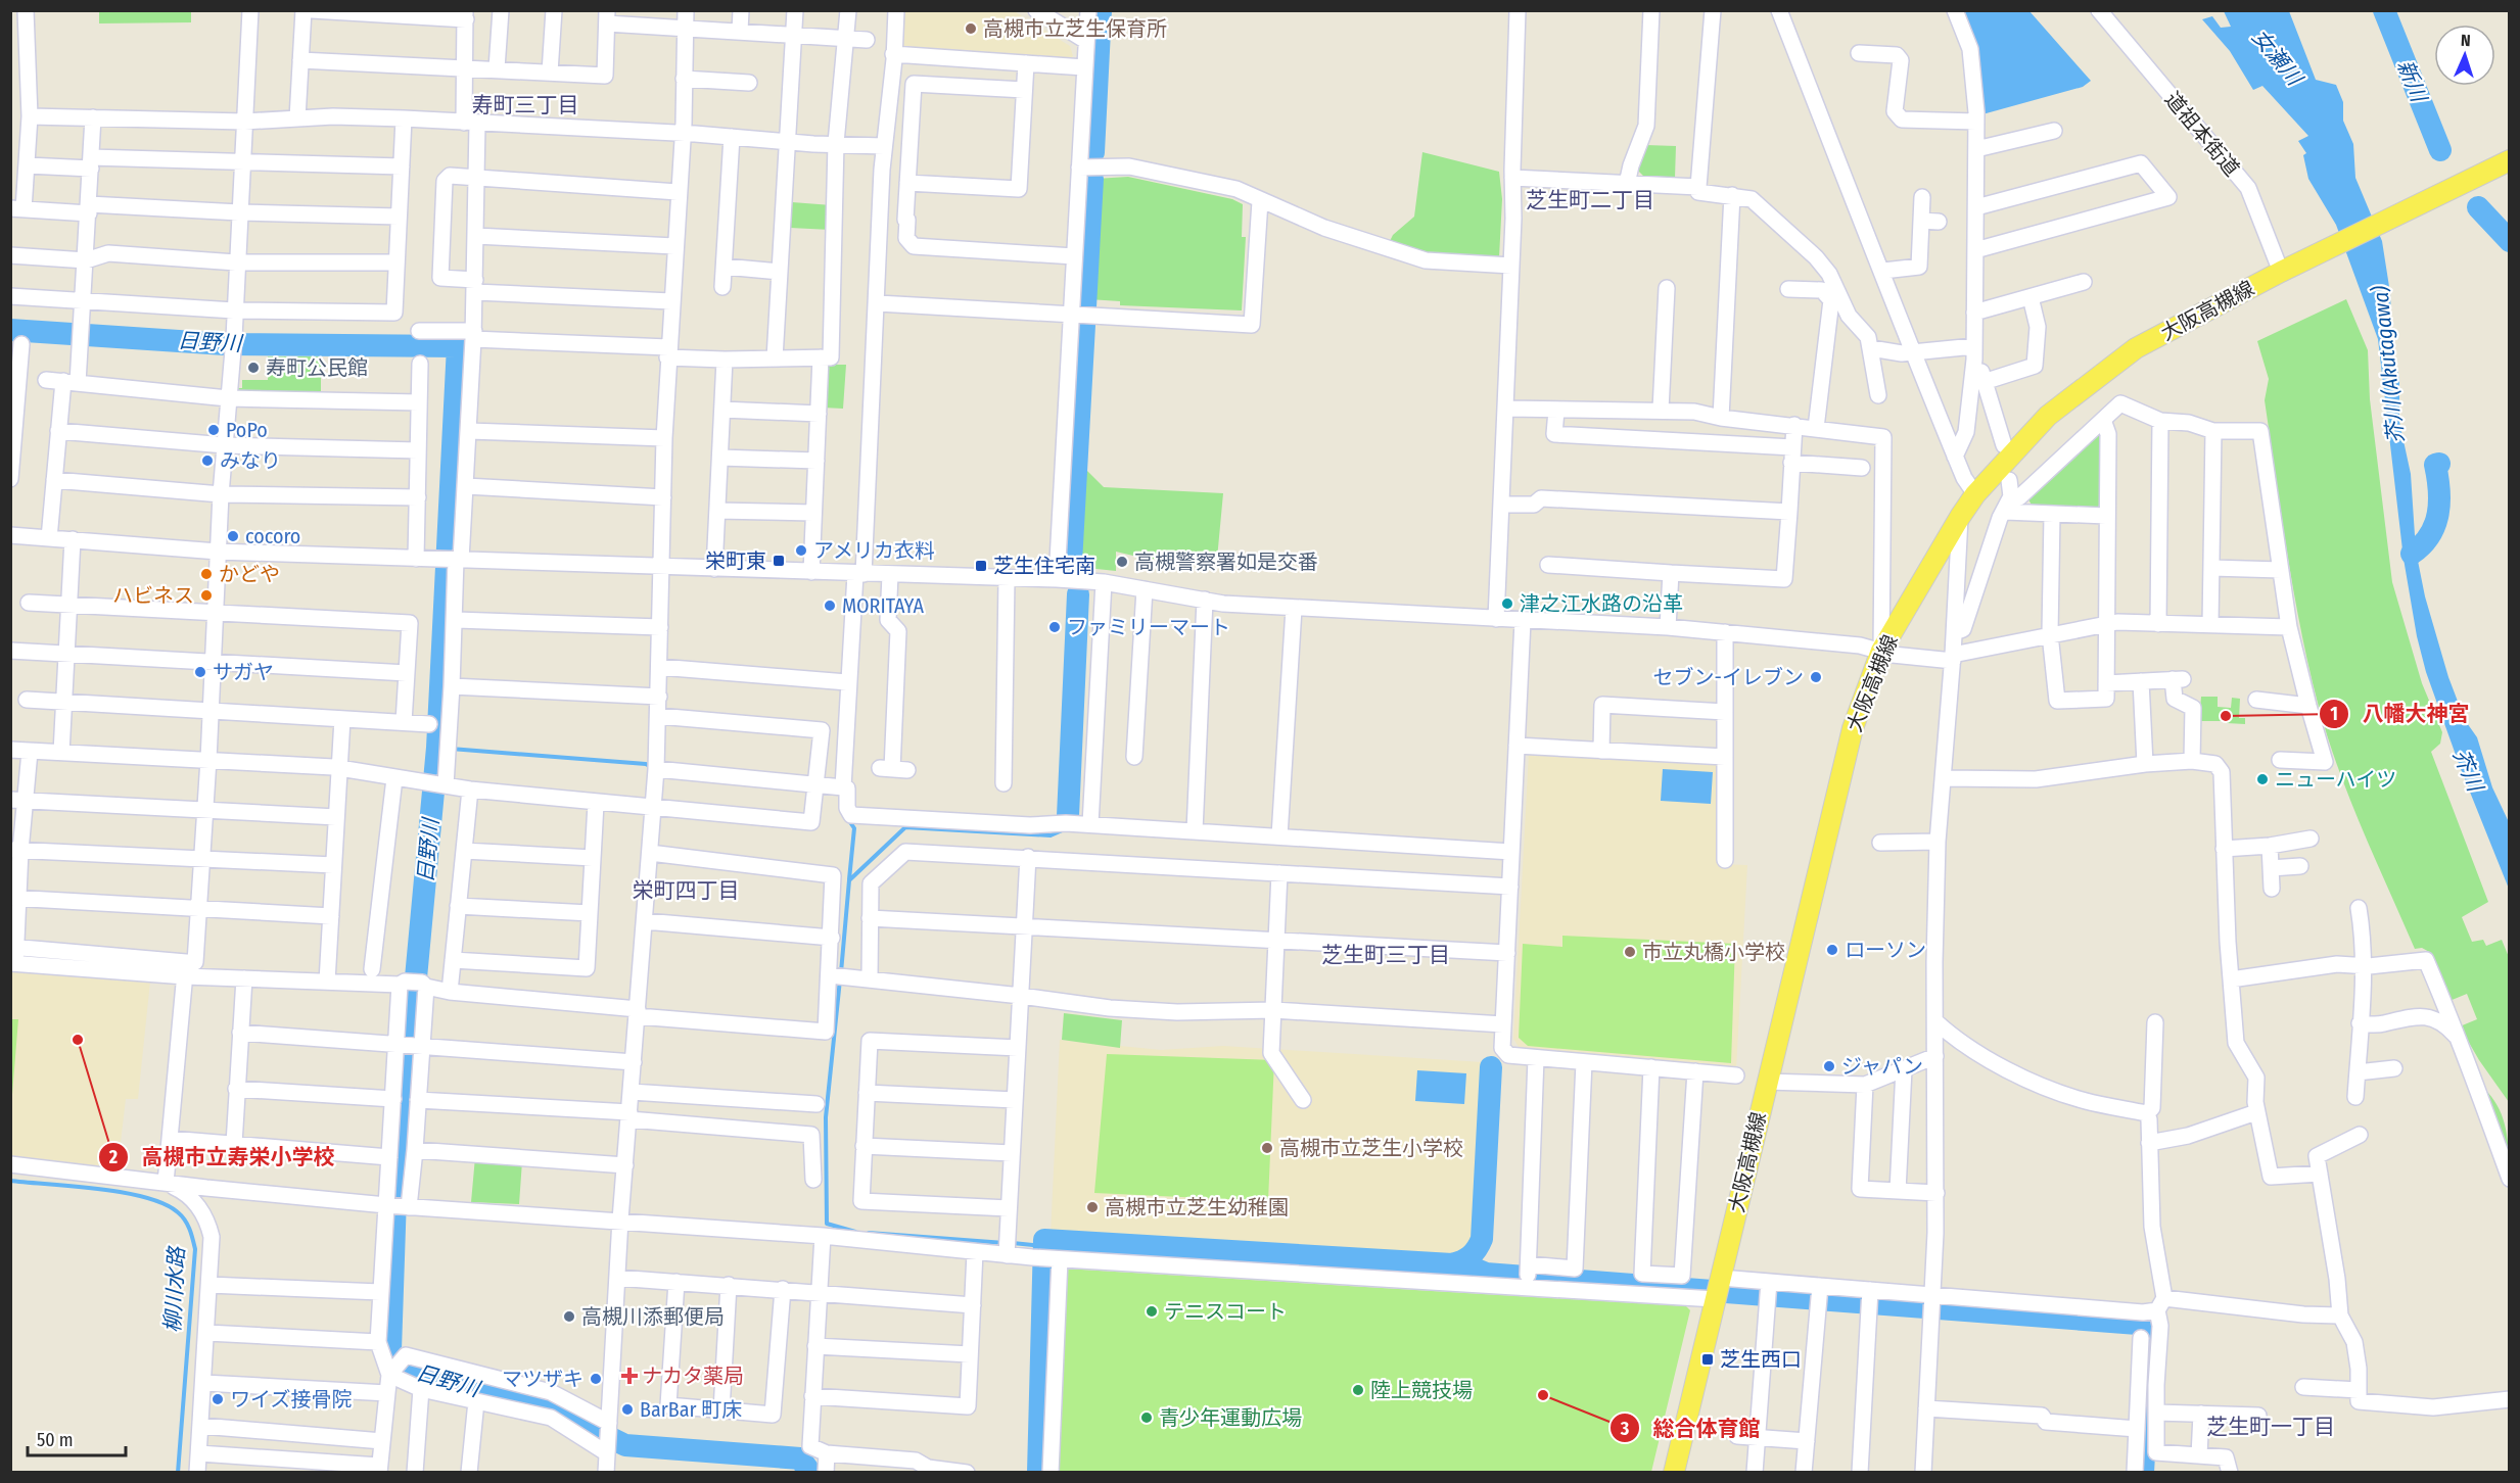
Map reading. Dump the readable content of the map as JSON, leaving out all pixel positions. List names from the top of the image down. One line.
{"streets":{"main road":["大阪高槻線"],"street":["道祖本街道"]},"crossings":[["道祖本街道","大阪高槻線"]],"districts":["寿町三丁目","芝生町二丁目","栄町四丁目","芝生町三丁目","芝生町一丁目"],"water":["女瀬川","新川","日野川","芥川 (Akutagawa)","芥川","柳川水路"],"places":{"other":["高槻市立芝生保育所","寿町公民館","PoPo","みなり","cocoro","アメリカ衣料","高槻警察署如是交番","かどや","ハビネス","津之江水路の沿革","MORITAYA","ファミリーマート","サガヤ","セブン-イレブン","八幡大神宮","ニューハイツ","ローソン","市立丸橋小学校","高槻市立寿栄小学校","ジャパン","高槻市立芝生小学校","高槻市立芝生幼稚園","テニスコート","高槻川添郵便局","マツザキ","陸上競技場","総合体育館","ワイズ接骨院","BarBar 町床","青少年運動広場"],"transit":["栄町東","芝生住宅南","芝生西口"],"health":["ナカタ薬局"]},"scale_bar":"50 m","north":"top"}
